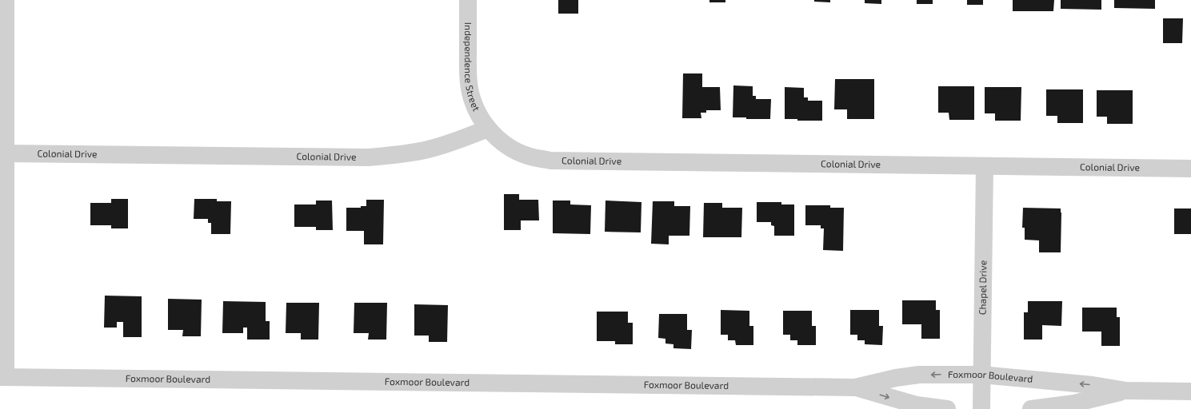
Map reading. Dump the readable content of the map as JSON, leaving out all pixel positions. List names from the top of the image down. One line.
{"streets":{"street":["Independence Street","Colonial Drive","Chapel Drive","Foxmoor Boulevard"]},"crossings":[["Independence Street","Colonial Drive"],["Colonial Drive","Chapel Drive"],["Chapel Drive","Foxmoor Boulevard"]]}
